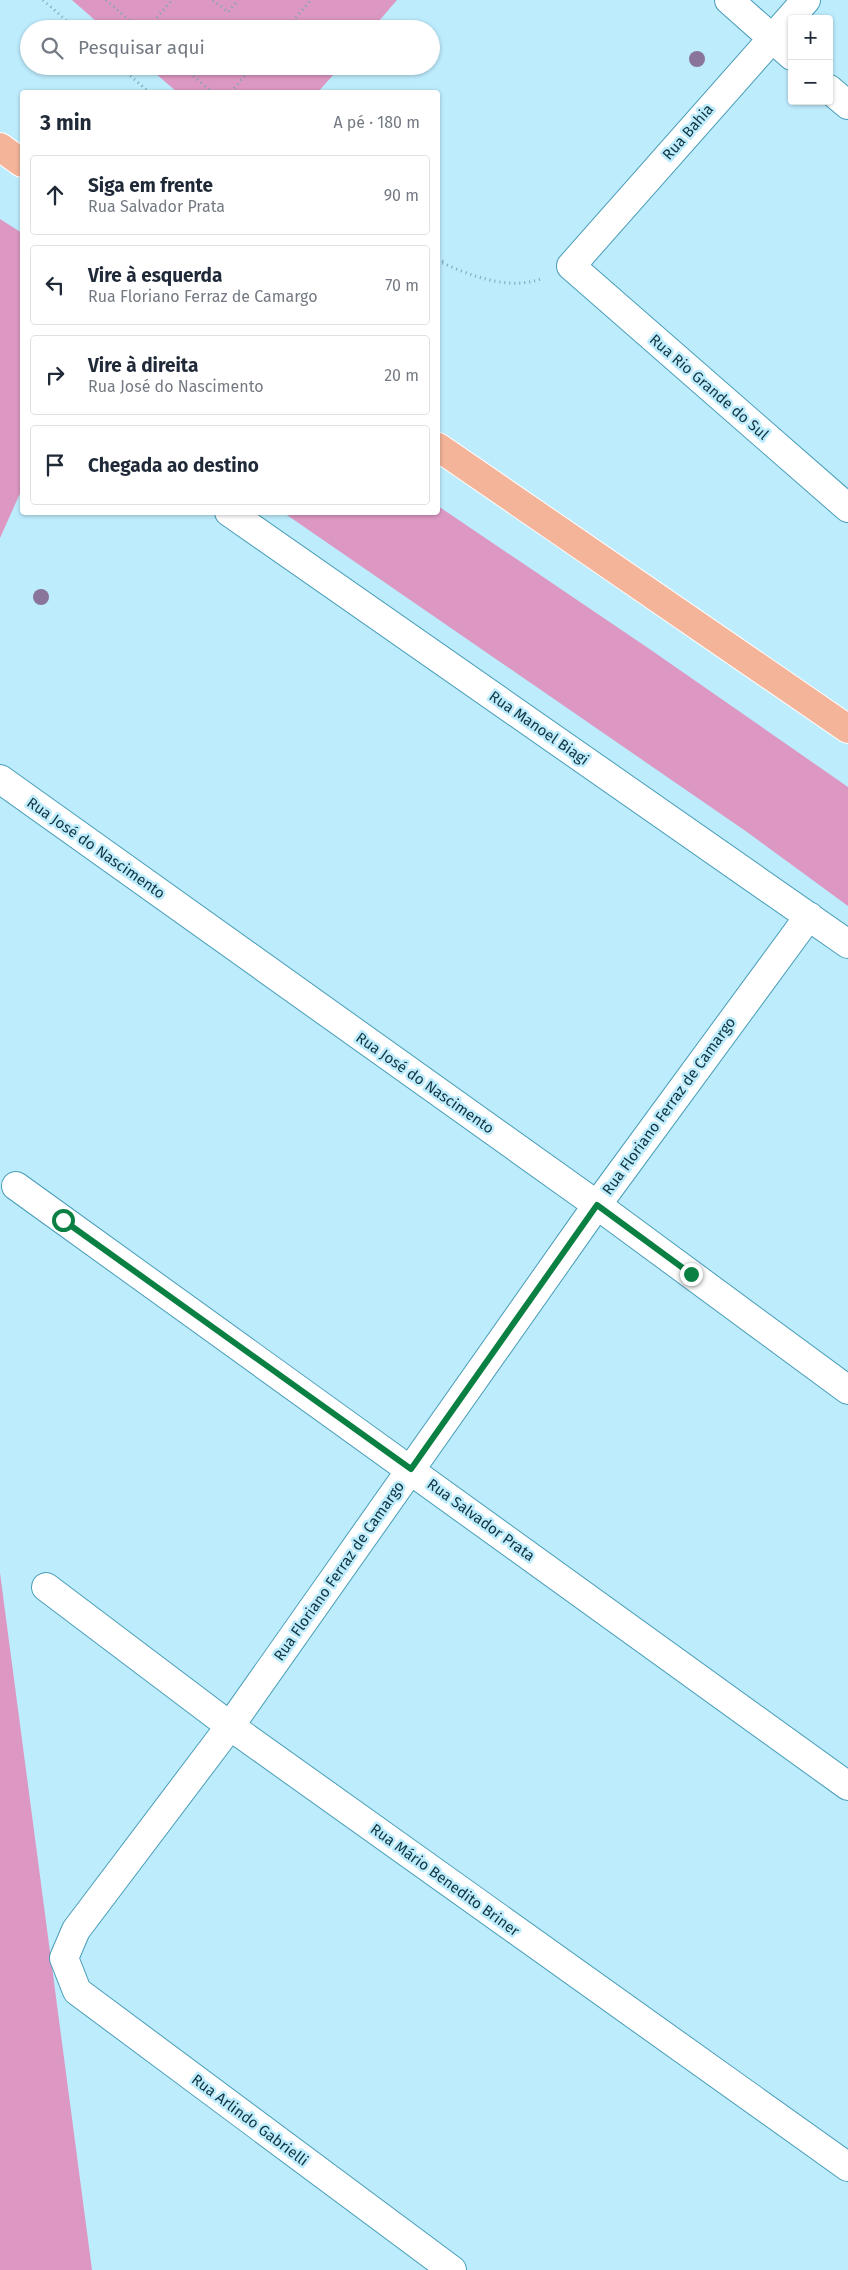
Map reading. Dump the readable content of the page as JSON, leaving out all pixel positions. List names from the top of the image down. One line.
{"streets":{"street":["Rua Bahia","Rua Rio Grande do Sul","Rua Manoel Biagi","Rua José do Nascimento","Rua Floriano Ferraz de Camargo","Rua Salvador Prata","Rua Mário Benedito Briner","Rua Arlindo Gabrielli"]},"crossings":[["Rua Bahia","Rua Rio Grande do Sul"],["Rua Manoel Biagi","Rua Floriano Ferraz de Camargo"],["Rua José do Nascimento","Rua Floriano Ferraz de Camargo"],["Rua Floriano Ferraz de Camargo","Rua Salvador Prata"],["Rua Floriano Ferraz de Camargo","Rua Mário Benedito Briner"],["Rua Floriano Ferraz de Camargo","Rua Arlindo Gabrielli"]],"page":{"map_buttons":["+","−"],"search":"Pesquisar aqui","heading":["3 min","A pé · 180 m"],"list":[["Siga em frente","Rua Salvador Prata","90 m"],["Vire à esquerda","Rua Floriano Ferraz de Camargo","70 m"],["Vire à direita","Rua José do Nascimento","20 m"],"Chegada ao destino"]}}
